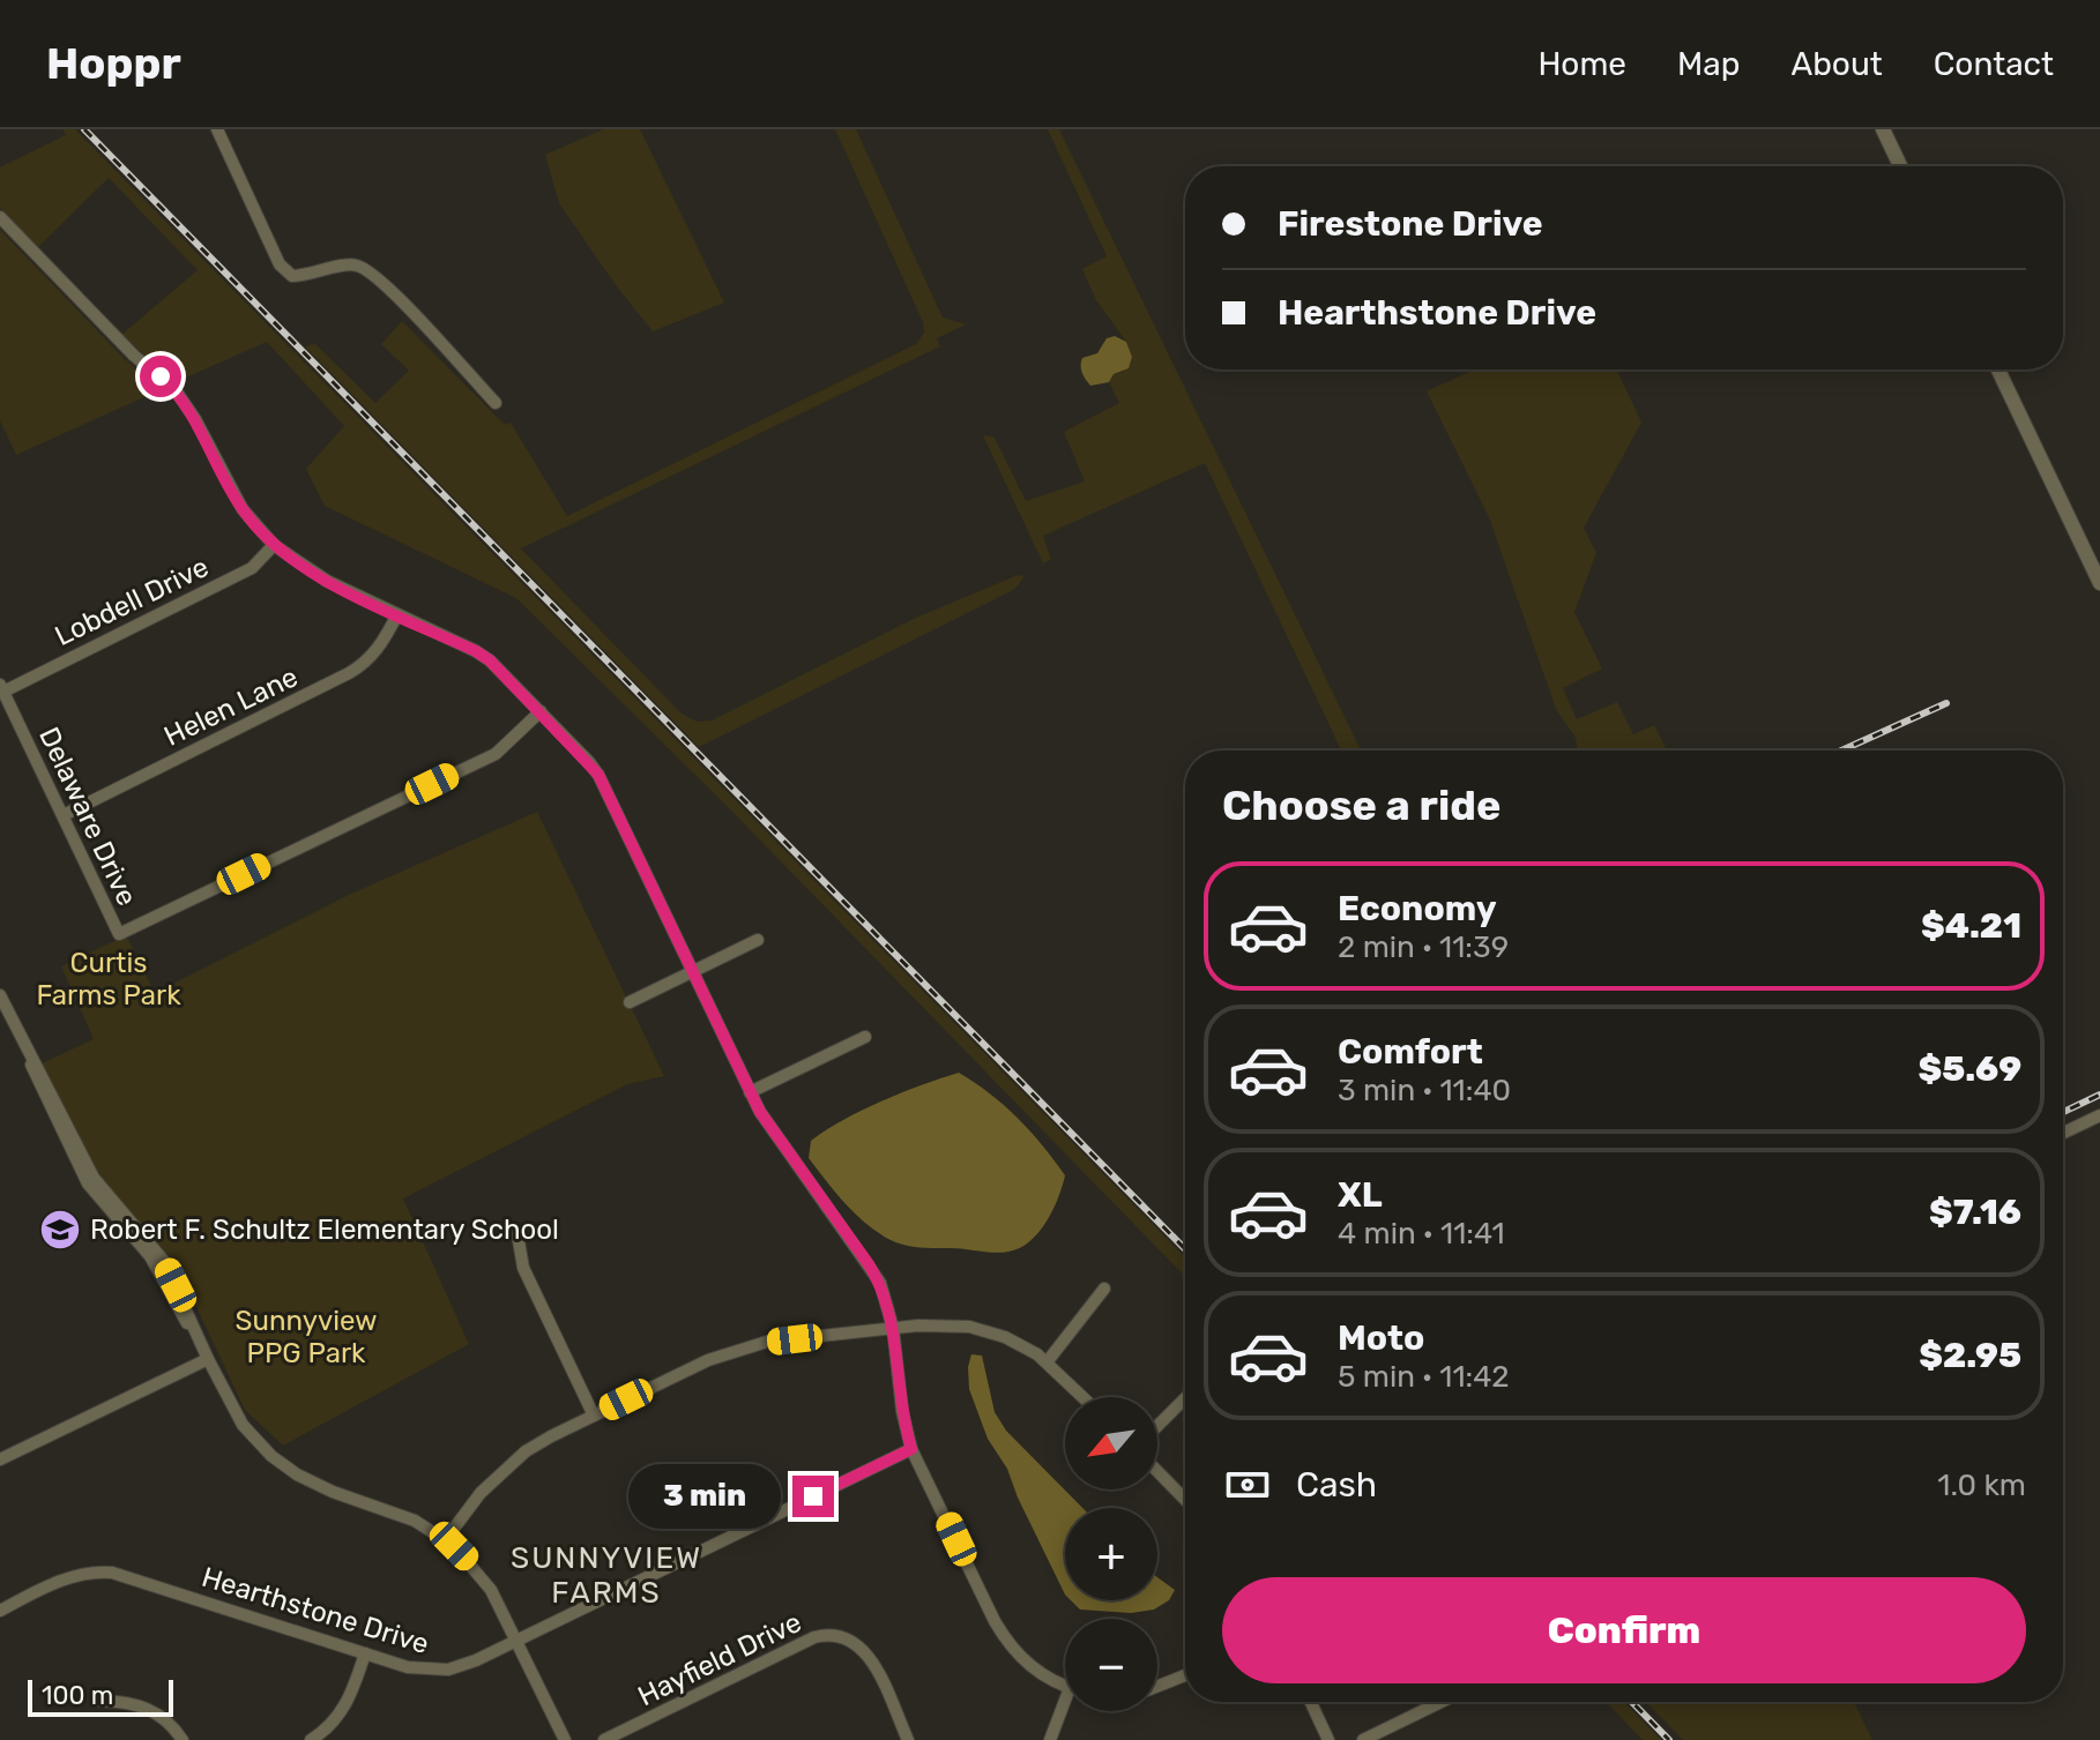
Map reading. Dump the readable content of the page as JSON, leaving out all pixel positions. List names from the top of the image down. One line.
{"streets":{"street":["Lobdell Drive","Helen Lane","Delaware Drive","Hearthstone Drive","Hayfield Drive"]},"crossings":[["Lobdell Drive","Delaware Drive"],["Helen Lane","Delaware Drive"]],"districts":["SUNNYVIEW FARMS"],"parks":["Curtis Farms Park","Sunnyview PPG Park"],"places":{"school or university":["Robert F. Schultz Elementary School"]},"scale_bar":"100 m","north":"bottom left","page":{"header":"Hoppr","nav":["Home","Map","About","Contact"],"banner":["Firestone Drive","Hearthstone Drive"],"heading":"Choose a ride","list":[{"name":"Economy","note":"2 min · 11:39","value":"$4.21"},{"name":"Comfort","note":"3 min · 11:40","value":"$5.69"},{"name":"XL","note":"4 min · 11:41","value":"$7.16"},{"name":"Moto","note":"5 min · 11:42","value":"$2.95"}],"map_buttons":["+","−"],"pay":["Cash","1.0 km"],"bubble":"3 min","buttons":"Confirm","scale":"100 m"}}
